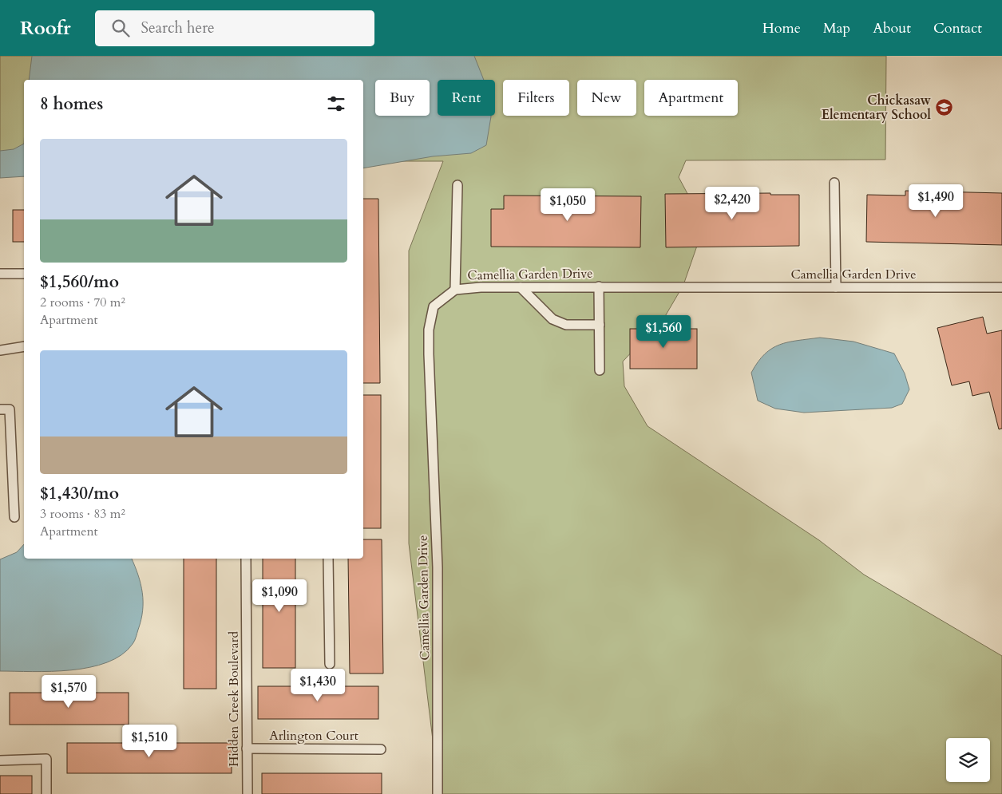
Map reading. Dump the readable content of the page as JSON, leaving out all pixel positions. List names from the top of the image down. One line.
{"streets":{"lane":["Camellia Garden Drive","Hidden Creek Boulevard","Arlington Court"]},"crossings":[["Hidden Creek Boulevard","Arlington Court"]],"places":{"school or university":["Chickasaw Elementary School"]},"page":{"header":"Roofr","search":"Search here","nav":["Home","Map","About","Contact"],"chip":["Buy","Rent","Filters","New","Apartment"],"heading":"8 homes","list":[{"name":"$1,560/mo","note":"2 rooms · 70 m² · Apartment"},{"name":"$1,430/mo","note":"3 rooms · 83 m² · Apartment"}],"price":["$1,490","$2,420","$1,050","$1,560","$1,090","$1,430","$1,570","$1,510"]}}
